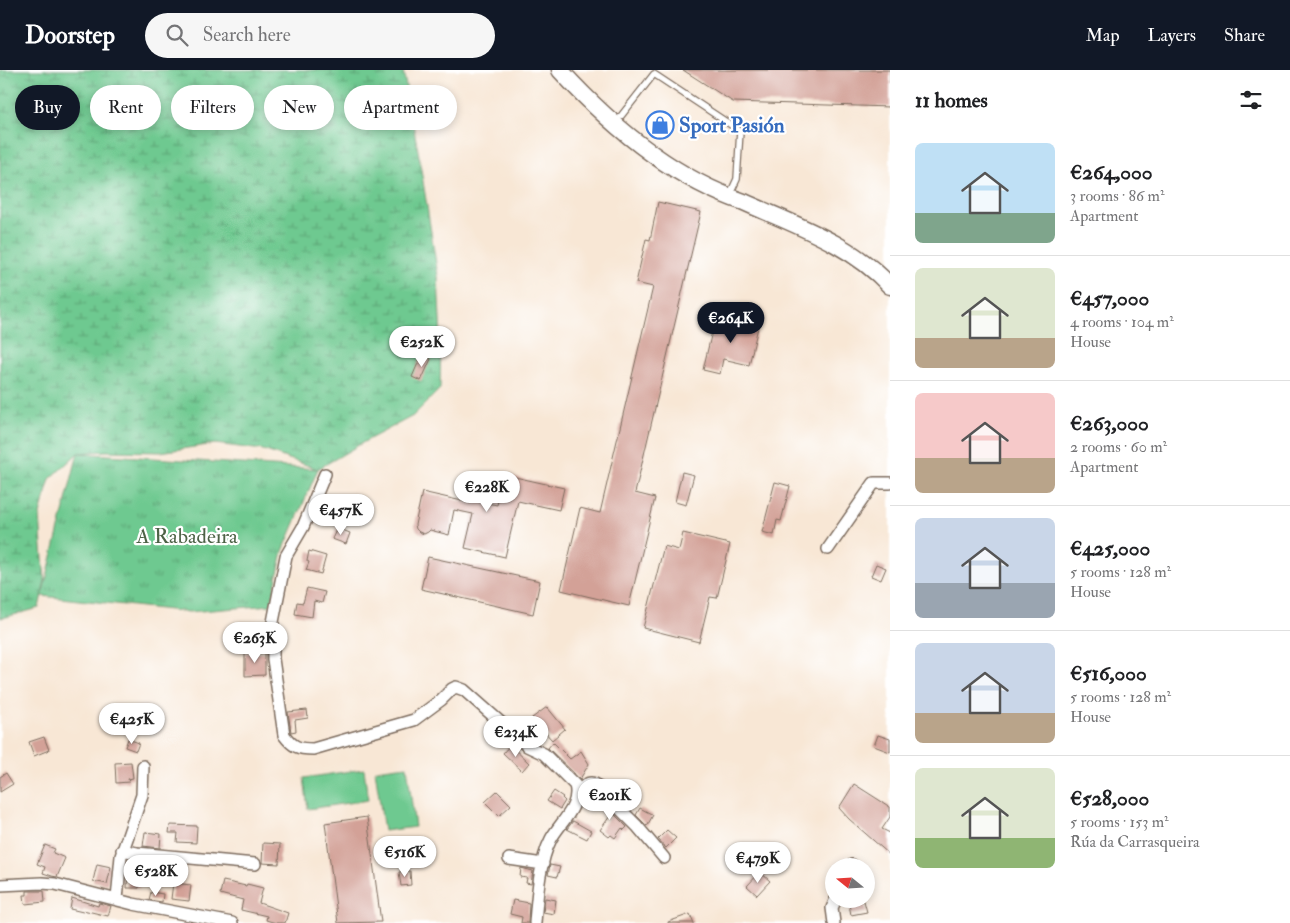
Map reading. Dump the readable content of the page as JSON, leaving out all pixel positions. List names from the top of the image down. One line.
{"parks":["A Rabadeira"],"places":{"shop":["Sport Pasión"]},"north":"left","page":{"header":"Doorstep","search":"Search here","nav":["Map","Layers","Share"],"heading":"11 homes","chip":["Buy","Rent","Filters","New","Apartment"],"list":[{"name":"€264,000","note":"3 rooms · 86 m² · Apartment"},{"name":"€457,000","note":"4 rooms · 104 m² · House"},{"name":"€263,000","note":"2 rooms · 60 m² · Apartment"},{"name":"€425,000","note":"5 rooms · 128 m² · House"},{"name":"€516,000","note":"5 rooms · 128 m² · House"},{"name":"€528,000","note":"5 rooms · 153 m² · Rúa da Carrasqueira"}],"price":["€264K","€252K","€228K","€457K","€263K","€425K","€234K","€201K","€516K","€479K","€528K"]}}
